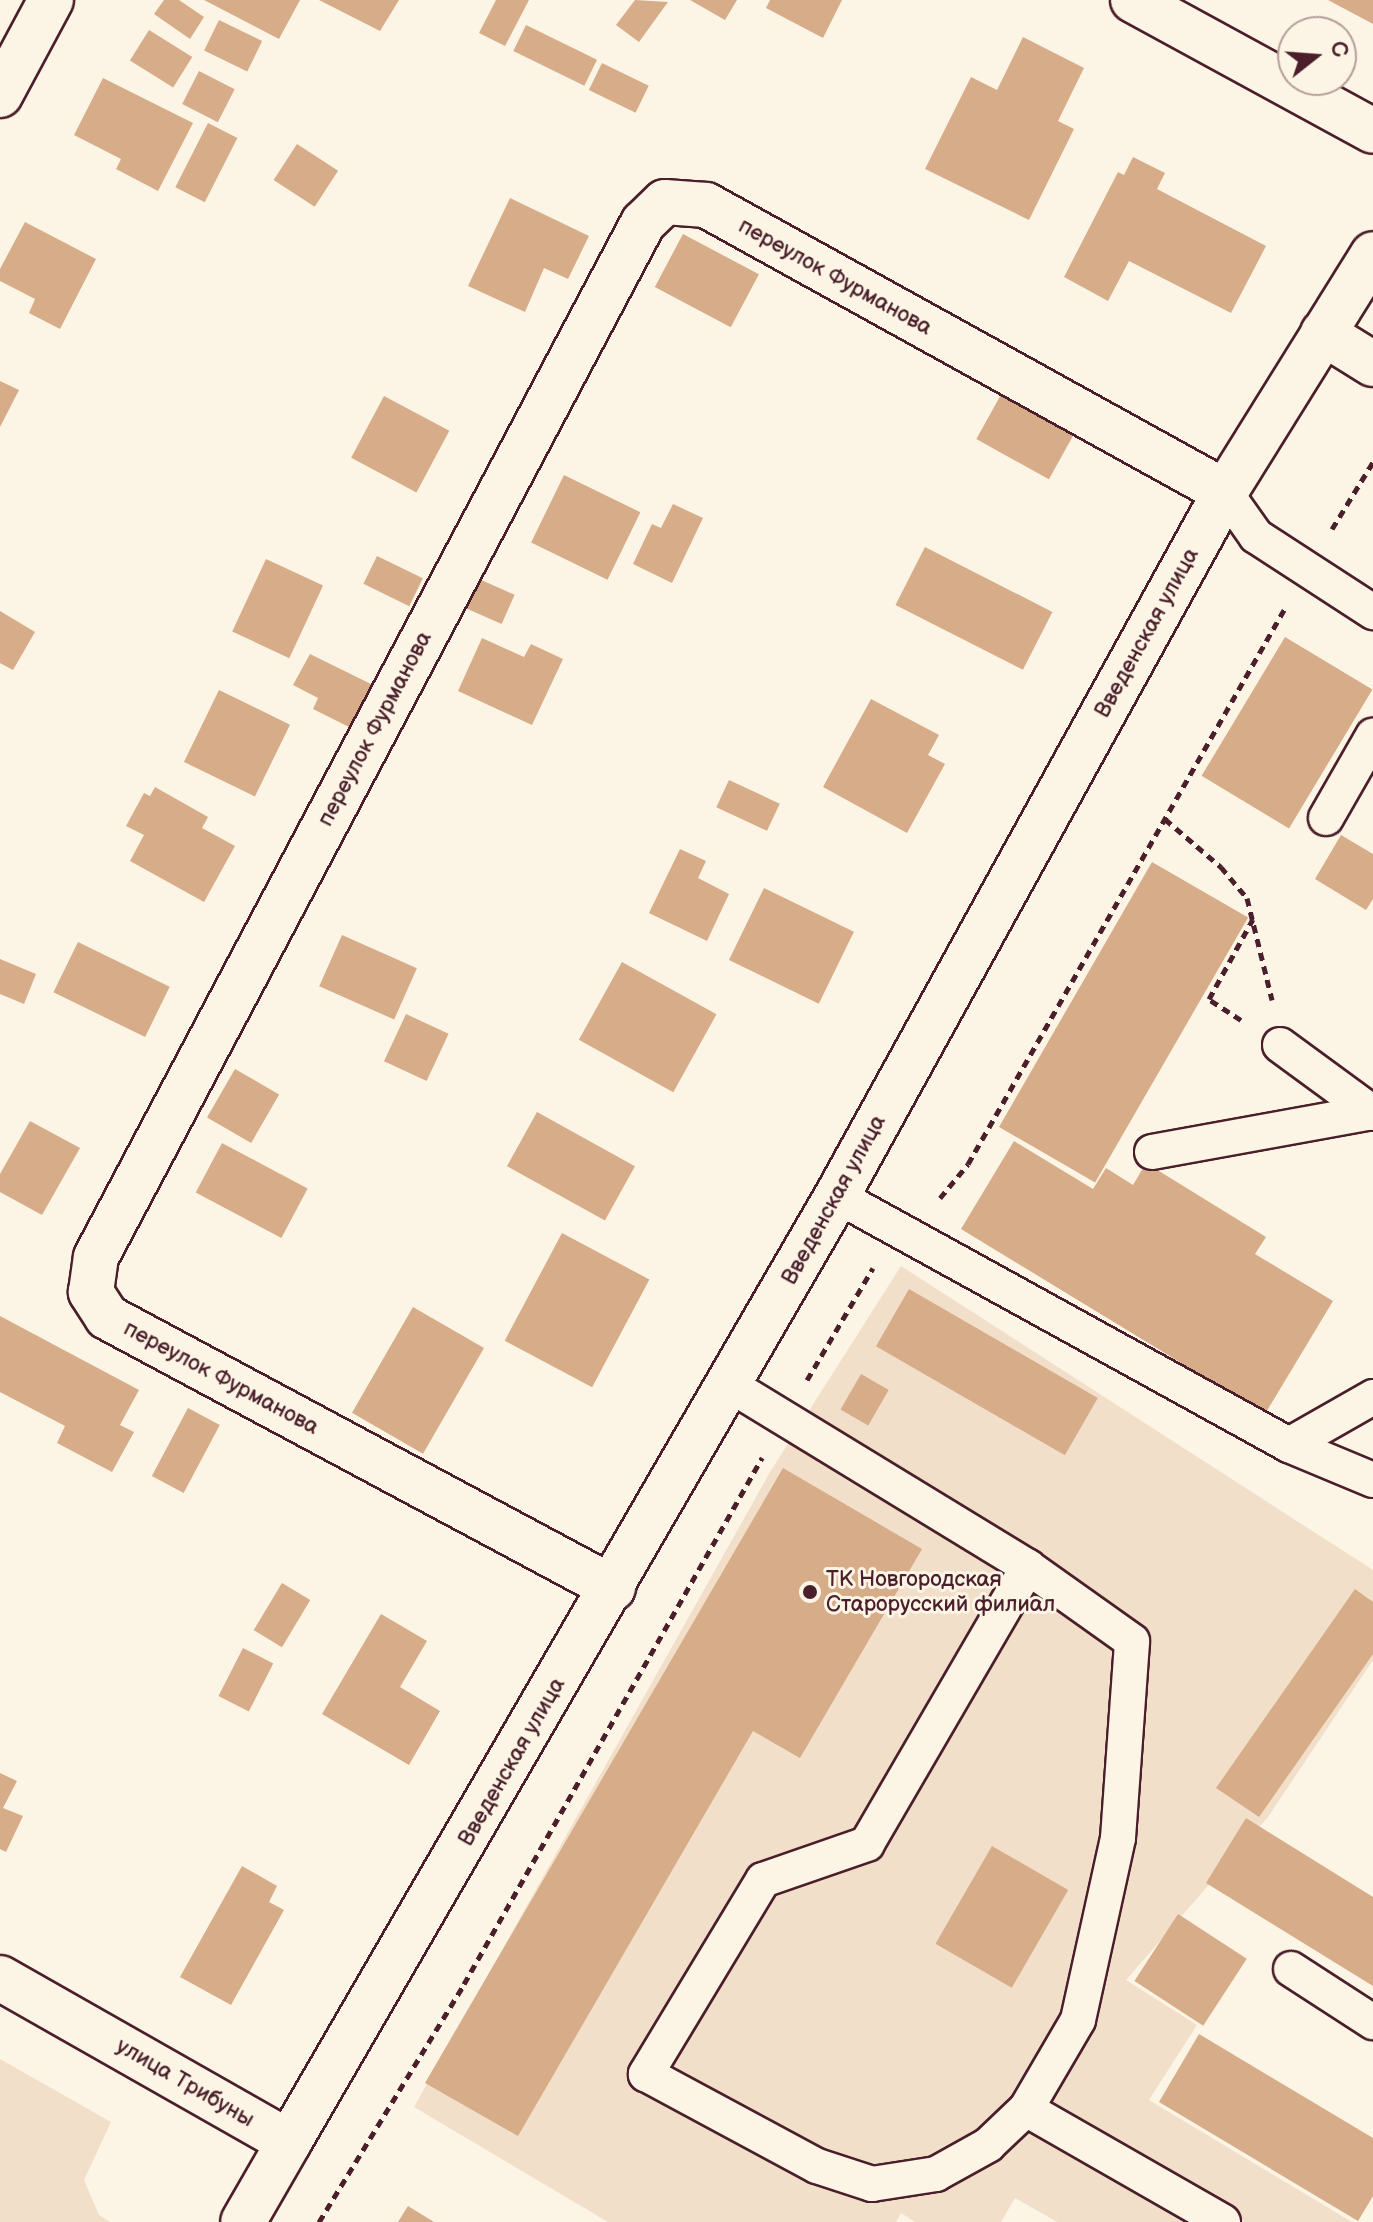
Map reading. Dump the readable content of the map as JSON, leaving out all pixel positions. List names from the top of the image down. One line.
{"streets":{"street":["переулок Фурманова","Введенская улица","улица Трибуны"]},"crossings":[["переулок Фурманова","Введенская улица"],["Введенская улица","улица Трибуны"]],"places":["ТК Новгородская Старорусский филиал"],"north":"right"}
